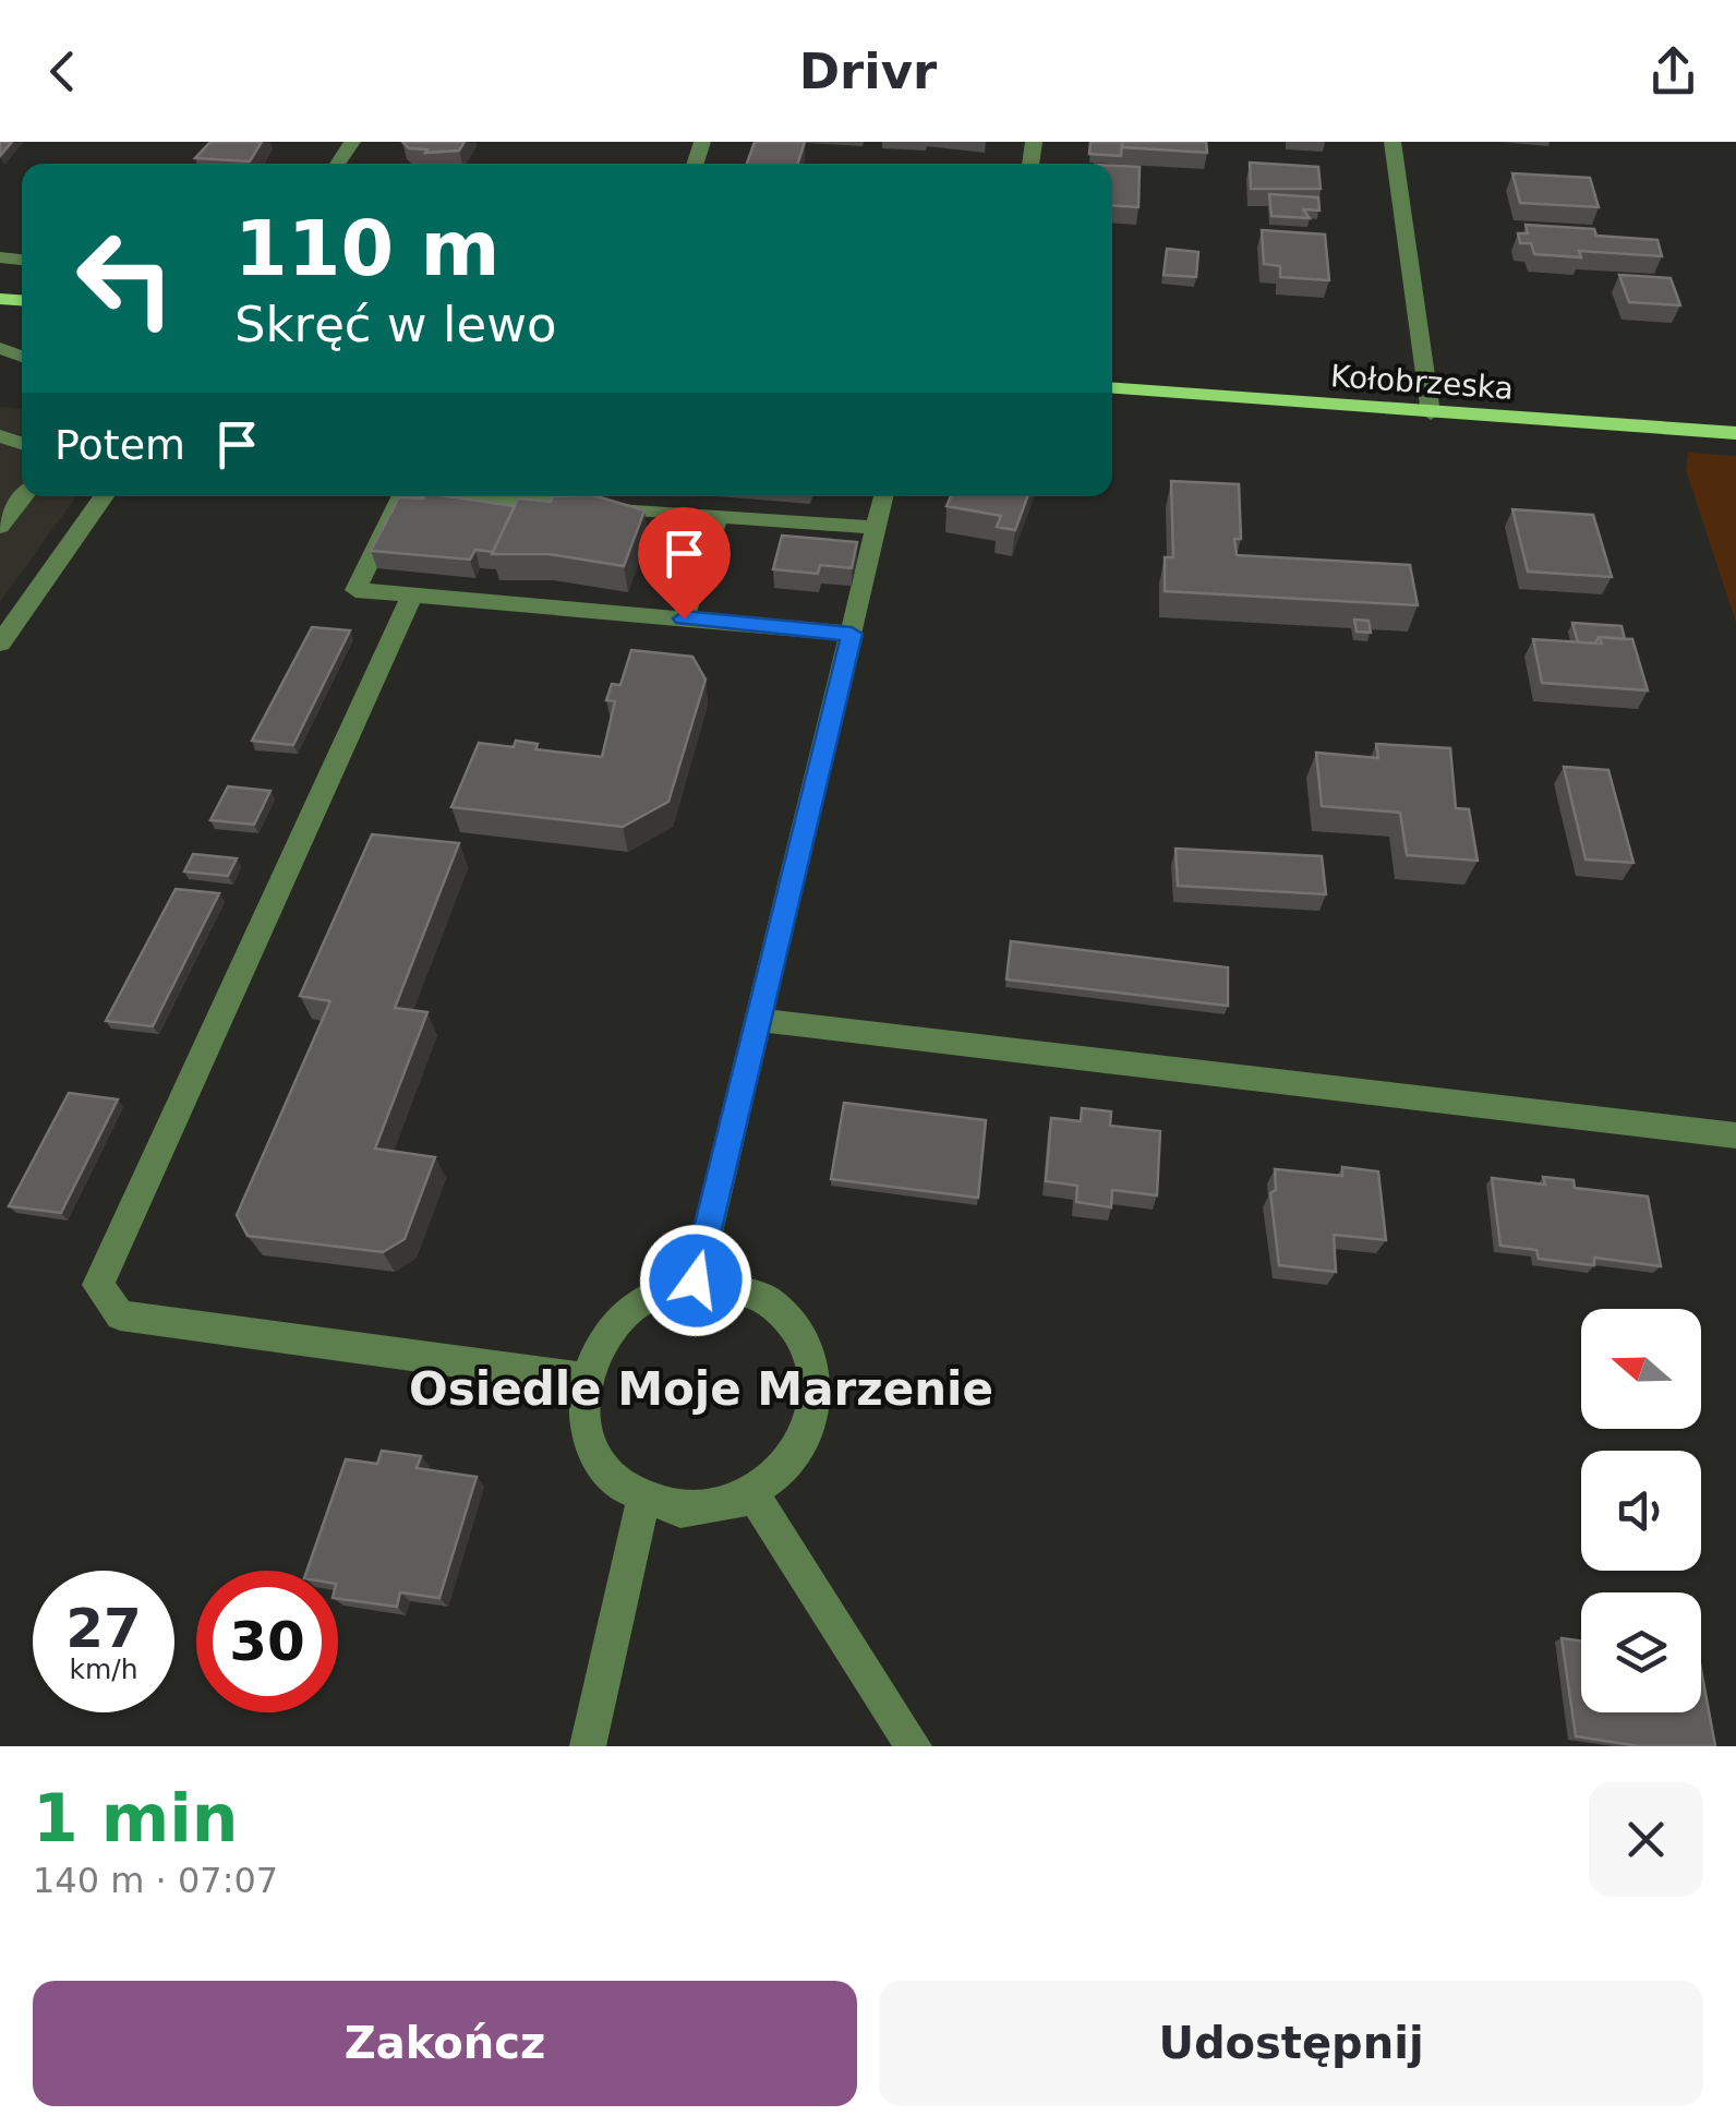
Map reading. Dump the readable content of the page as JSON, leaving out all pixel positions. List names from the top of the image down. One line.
{"streets":{"main road":["Kołobrzeska"]},"districts":["Osiedle Moje Marzenie"],"north":"left","page":{"header":"Drivr","turn":["110 m","Skręć w lewo"],"then":"Potem","speed":"27 km/h","limit":"30","heading":["1 min","140 m · 07:07"],"buttons":["Zakończ","Udostępnij"]}}
